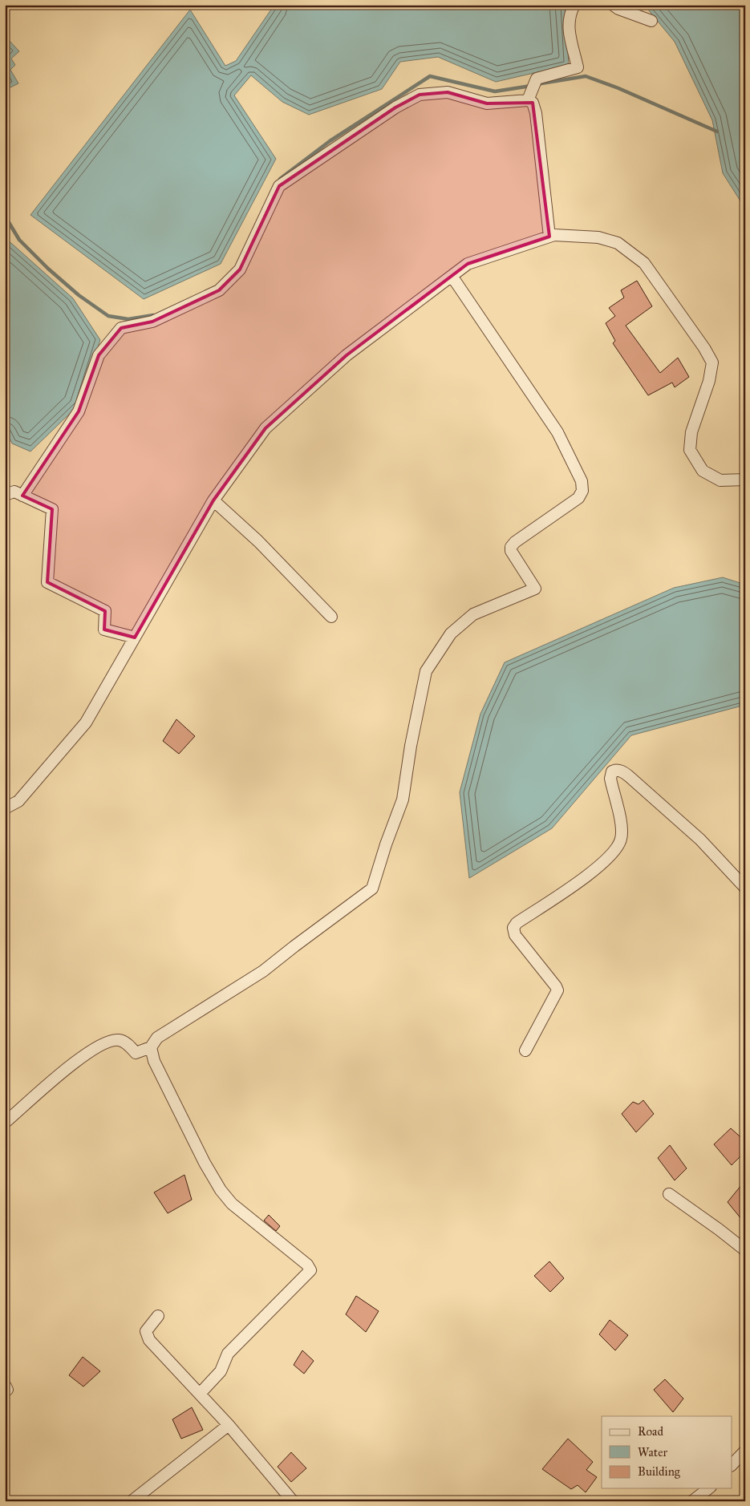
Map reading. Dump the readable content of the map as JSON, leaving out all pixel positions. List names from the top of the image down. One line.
{"legend":["Road","Water","Building"]}
